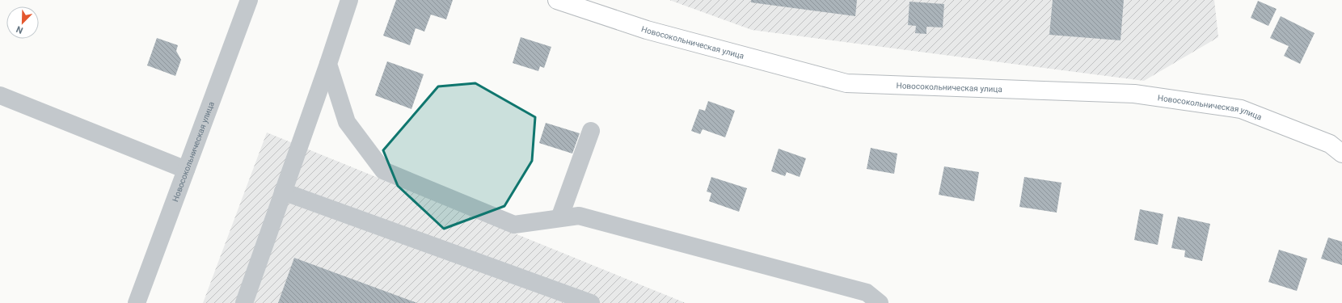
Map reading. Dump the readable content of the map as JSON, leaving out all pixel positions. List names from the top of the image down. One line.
{"streets":{"main road":["Новосокольническая улица"]},"north":"bottom left"}
